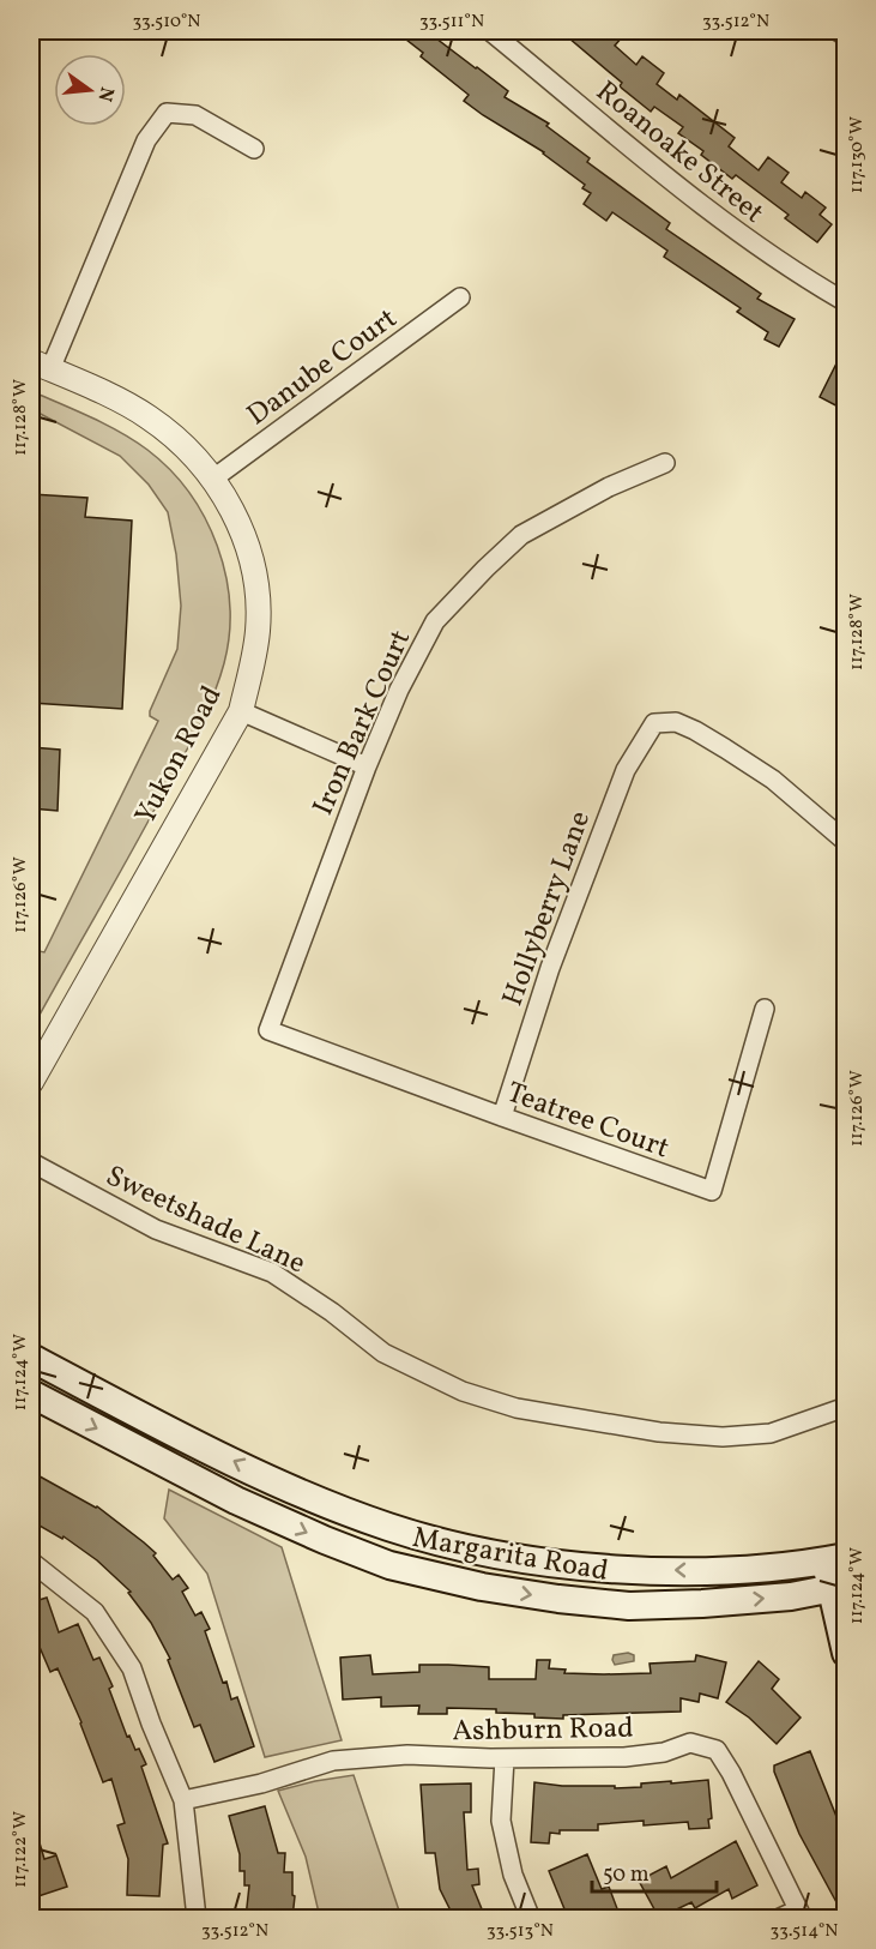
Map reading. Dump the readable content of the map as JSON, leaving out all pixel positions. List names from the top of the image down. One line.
{"streets":{"main road":["Margarita Road"],"street":["Roanoake Street","Danube Court","Iron Bark Court","Yukon Road","Hollyberry Lane","Teatree Court","Sweetshade Lane","Ashburn Road"]},"crossings":[["Danube Court","Yukon Road"],["Iron Bark Court","Teatree Court"],["Hollyberry Lane","Teatree Court"]],"scale_bar":"50 m","north":"right","coordinates":["33.510°N","33.511°N","33.512°N","117.130°W","117.128°W","117.126°W","117.124°W","117.122°W","33.513°N","33.514°N"]}
